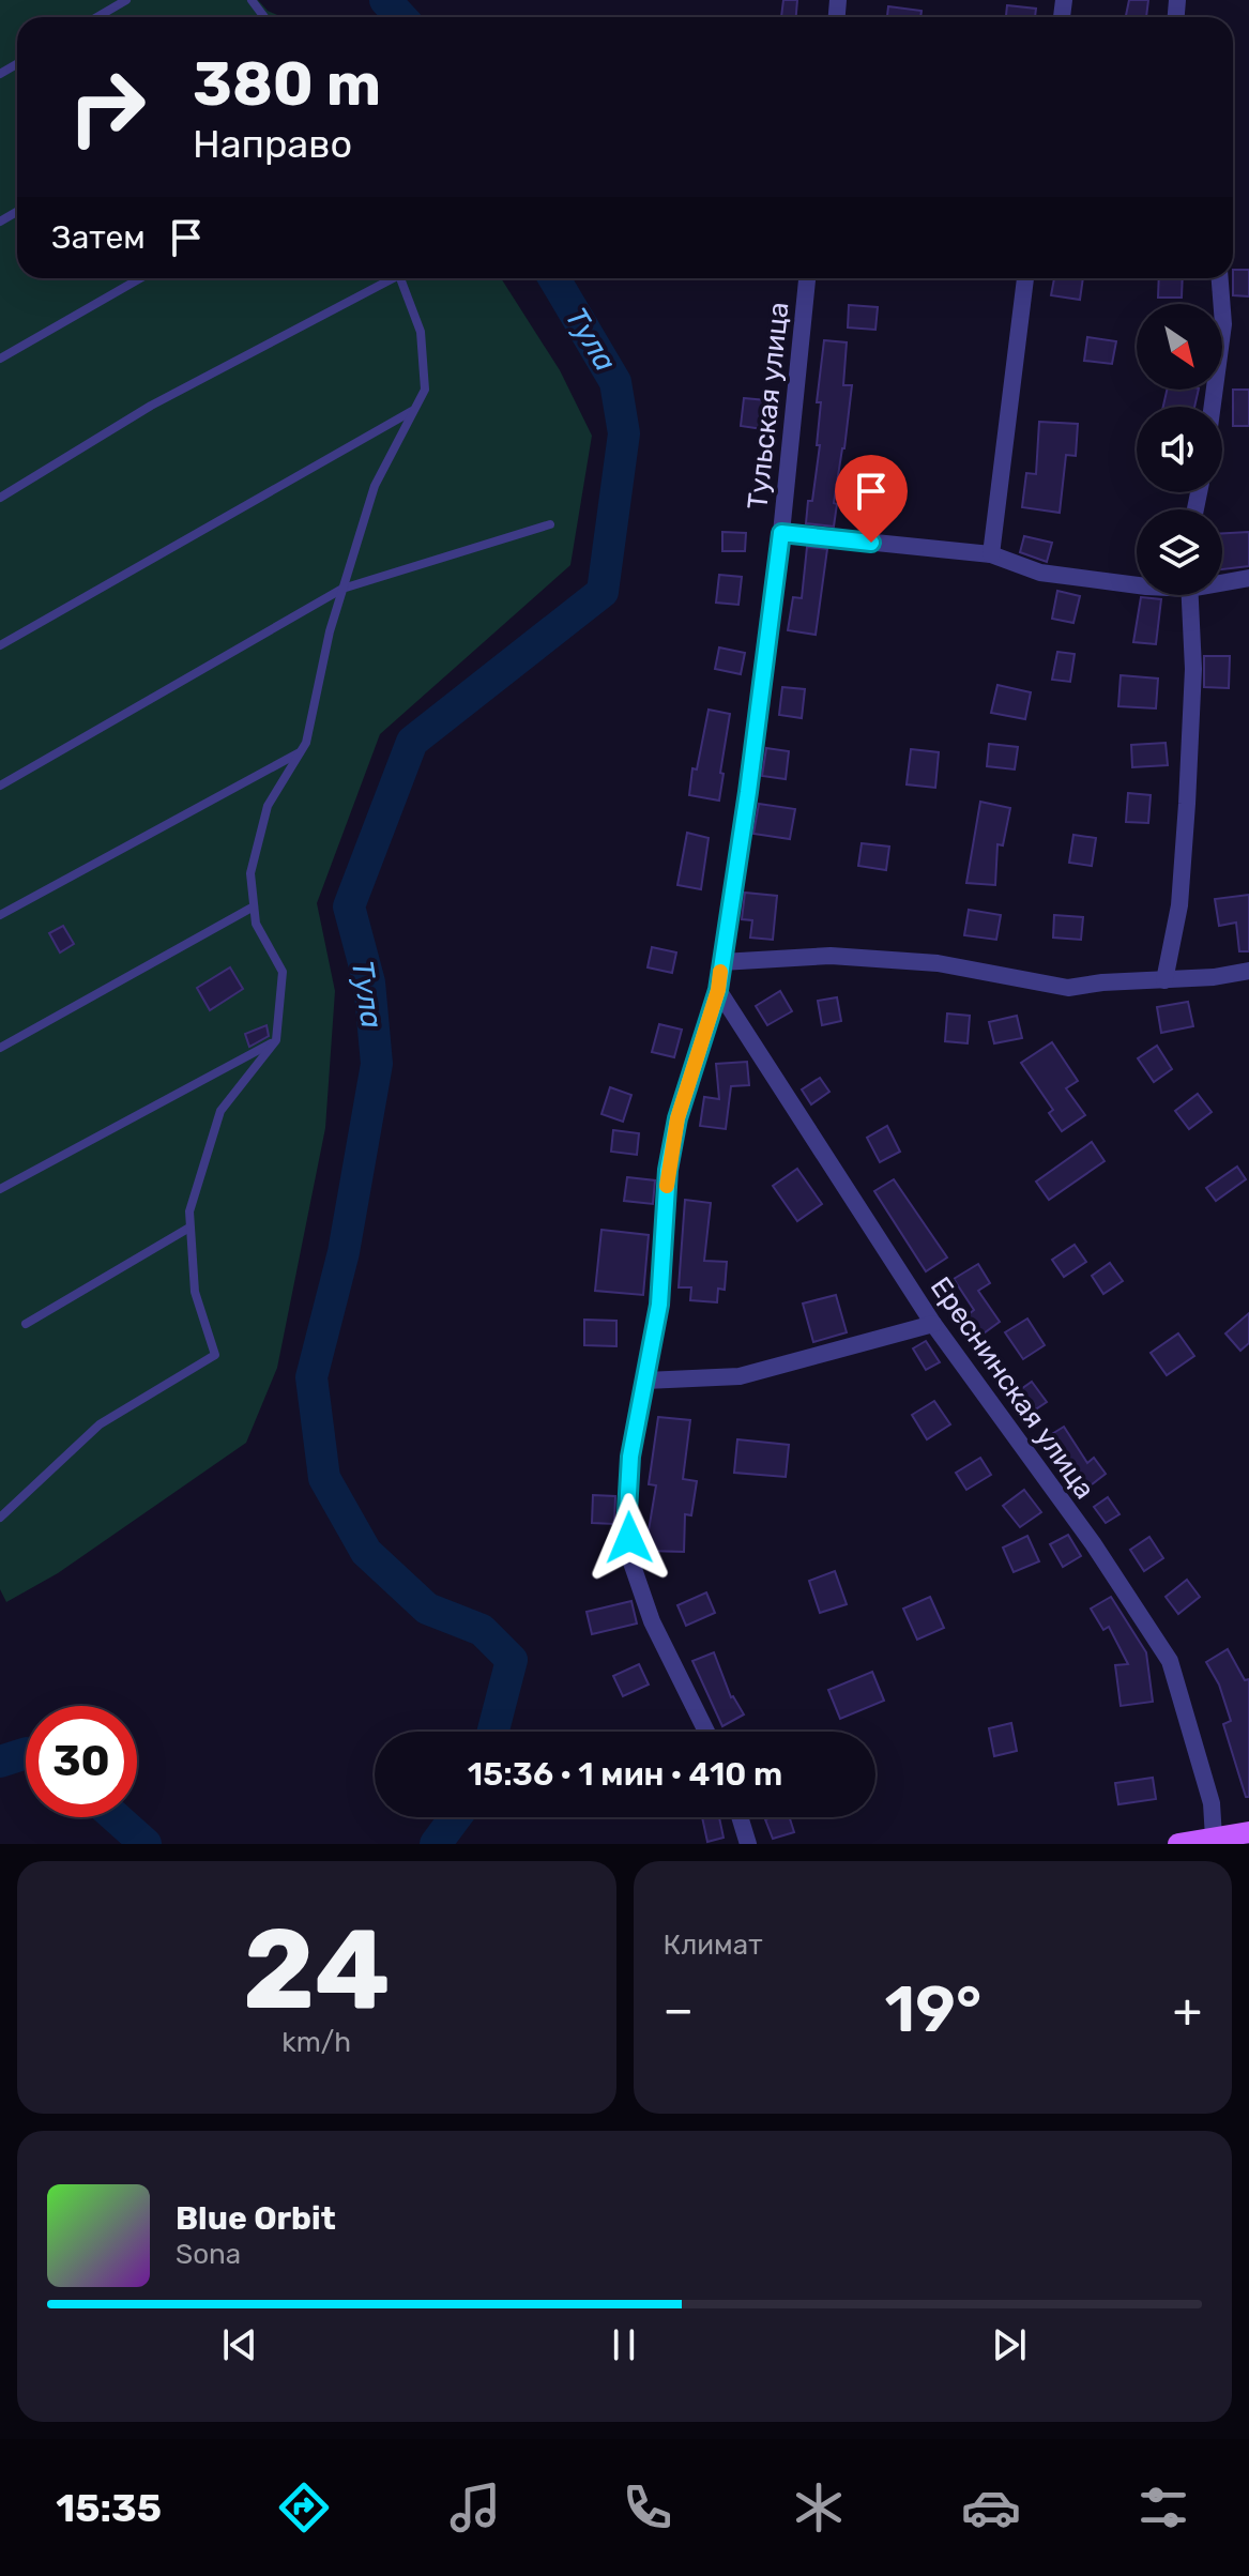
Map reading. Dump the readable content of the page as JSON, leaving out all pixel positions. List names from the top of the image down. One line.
{"streets":{"street":["Тульская улица","Ереснинская улица"]},"crossings":[["Тульская улица","Ереснинская улица"]],"water":["Тула"],"north":"bottom right","page":{"turn":["380 m","Направо"],"then":"Затем","limit":"30","trip":"15:36 · 1 мин · 410 m","tile":[["24","km/h"],"Климат"],"heat":["−","19°","+"],"song":["Blue Orbit","Sona"],"tabs":"15:35"}}
